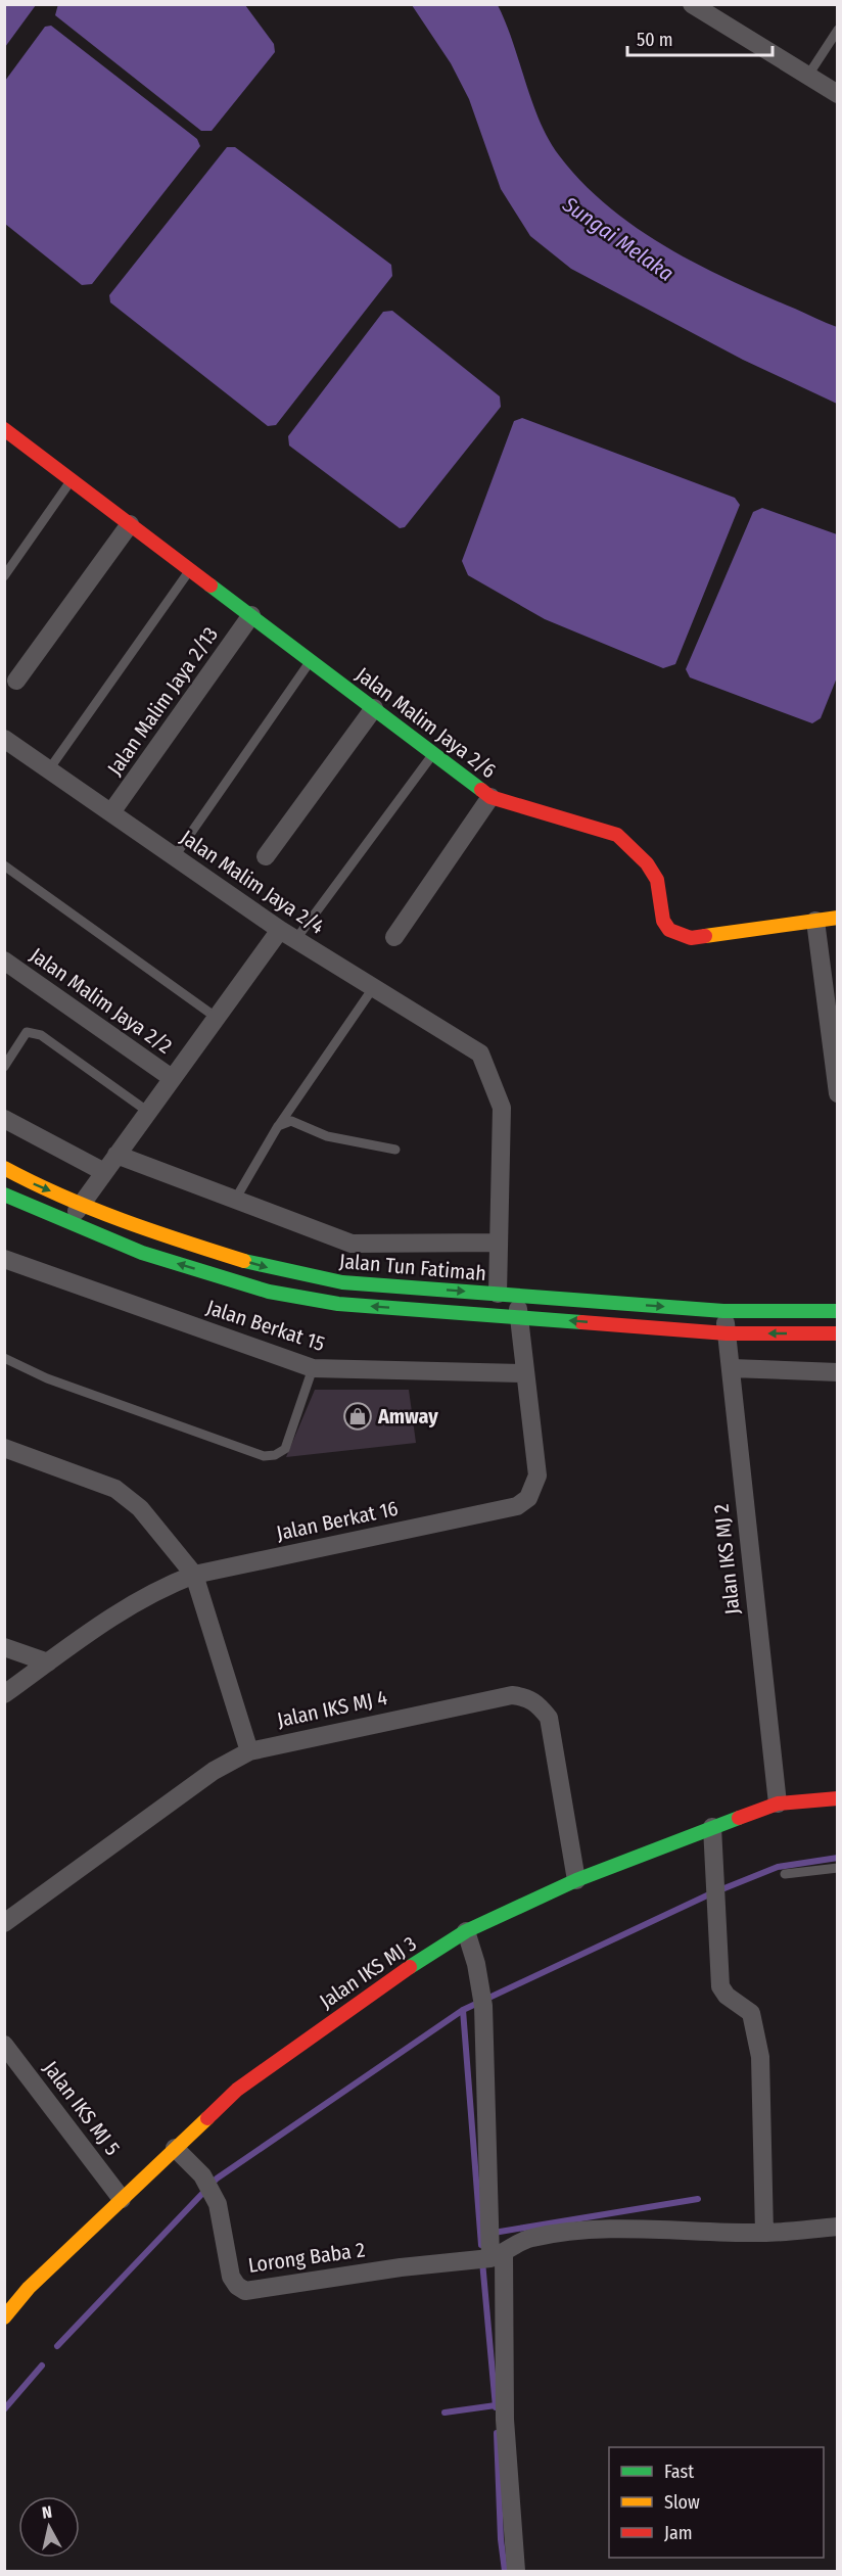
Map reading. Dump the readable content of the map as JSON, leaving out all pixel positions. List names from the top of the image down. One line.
{"streets":{"street":["Jalan Malim Jaya 2/13","Jalan Malim Jaya 2/6","Jalan Malim Jaya 2/4","Jalan Malim Jaya 2/2","Jalan Tun Fatimah","Jalan Berkat 15","Jalan Berkat 16","Jalan IKS MJ 2","Jalan IKS MJ 4","Jalan IKS MJ 3","Jalan IKS MJ 5","Lorong Baba 2"]},"crossings":[["Jalan Malim Jaya 2/13","Jalan Malim Jaya 2/6"],["Jalan Malim Jaya 2/13","Jalan Malim Jaya 2/4"],["Jalan Tun Fatimah","Jalan Berkat 16"],["Jalan Tun Fatimah","Jalan IKS MJ 2"],["Jalan Berkat 15","Jalan Berkat 16"],["Jalan IKS MJ 2","Jalan IKS MJ 3"],["Jalan IKS MJ 4","Jalan IKS MJ 3"],["Jalan IKS MJ 3","Jalan IKS MJ 5"],["Jalan IKS MJ 3","Lorong Baba 2"]],"water":["Sungai Melaka"],"places":{"shop":["Amway"]},"legend":["Fast","Slow","Jam"],"scale_bar":"50 m","north":"top"}
